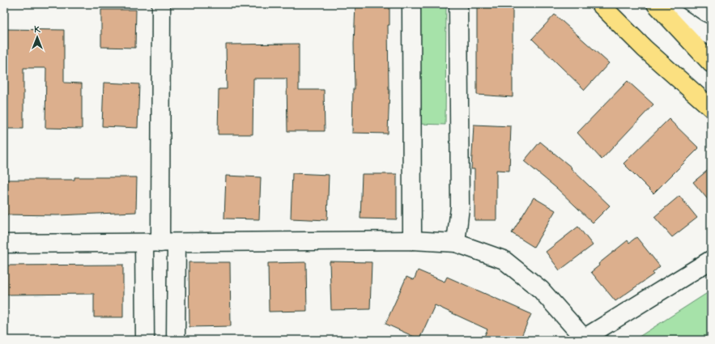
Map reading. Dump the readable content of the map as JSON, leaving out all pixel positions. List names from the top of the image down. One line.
{"north":"top"}
